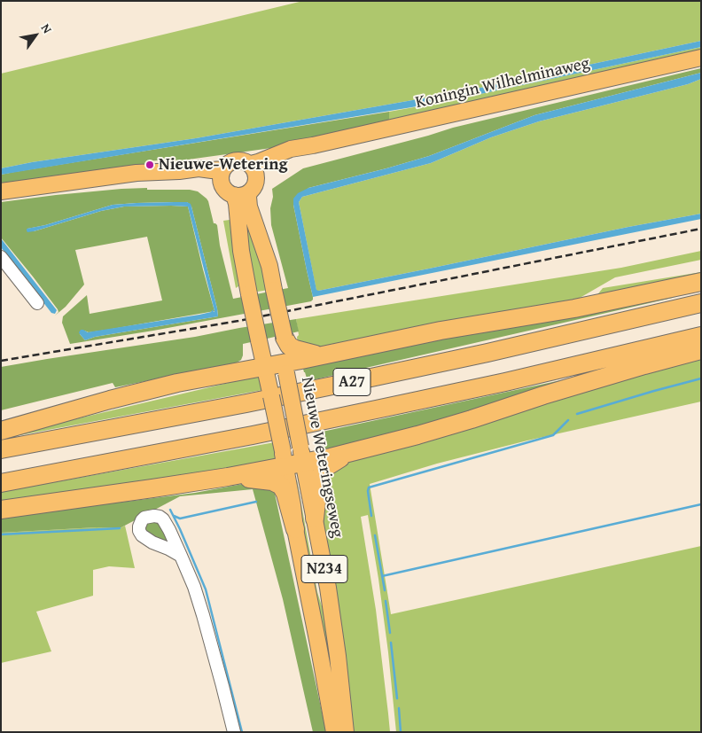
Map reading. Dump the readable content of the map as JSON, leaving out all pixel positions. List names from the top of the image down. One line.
{"streets":{"highway":["A27"],"main road":["Koningin Wilhelminaweg","Nieuwe Weteringseweg","N234"]},"crossings":[["Koningin Wilhelminaweg","Nieuwe Weteringseweg"],["Koningin Wilhelminaweg","N234"],["A27","Nieuwe Weteringseweg"],["A27","N234"],["Nieuwe Weteringseweg","N234"]],"places":["Nieuwe-Wetering"],"north":"top right"}
